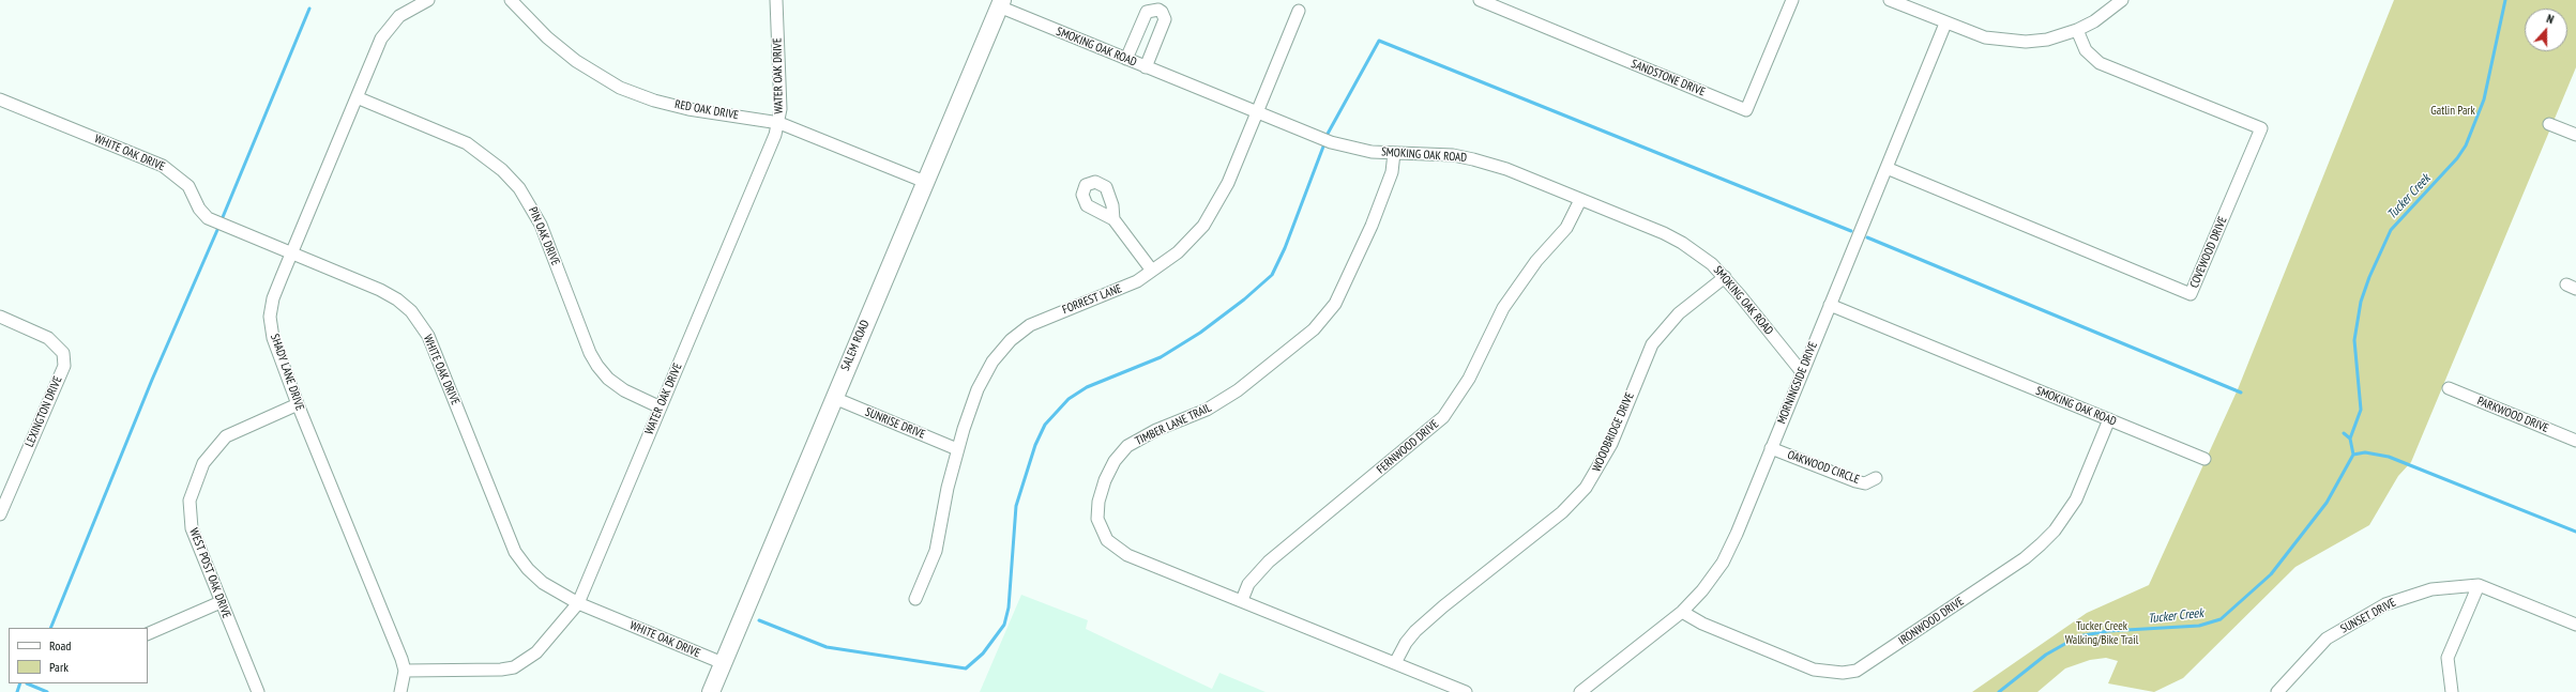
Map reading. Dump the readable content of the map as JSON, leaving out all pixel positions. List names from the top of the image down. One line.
{"streets":{"main road":["SALEM ROAD"],"street":["SMOKING OAK ROAD","WATER OAK DRIVE","SANDSTONE DRIVE","RED OAK DRIVE","WHITE OAK DRIVE","PIN OAK DRIVE","COVEWOOD DRIVE","FORREST LANE","SHADY LANE DRIVE","MORNINGSIDE DRIVE","LEXINGTON DRIVE","PARKWOOD DRIVE","SUNRISE DRIVE","TIMBER LANE TRAIL","WOODBRIDGE DRIVE","FERNWOOD DRIVE","OAKWOOD CIRCLE","WEST POST OAK DRIVE","SUNSET DRIVE","IRONWOOD DRIVE"]},"crossings":[["SMOKING OAK ROAD","FORREST LANE"],["SMOKING OAK ROAD","SALEM ROAD"],["SMOKING OAK ROAD","MORNINGSIDE DRIVE"],["SMOKING OAK ROAD","TIMBER LANE TRAIL"],["SMOKING OAK ROAD","WOODBRIDGE DRIVE"],["SMOKING OAK ROAD","FERNWOOD DRIVE"],["SMOKING OAK ROAD","IRONWOOD DRIVE"],["WATER OAK DRIVE","RED OAK DRIVE"],["WATER OAK DRIVE","WHITE OAK DRIVE"],["WATER OAK DRIVE","PIN OAK DRIVE"],["WATER OAK DRIVE","SHADY LANE DRIVE"],["RED OAK DRIVE","SALEM ROAD"],["WHITE OAK DRIVE","SALEM ROAD"],["WHITE OAK DRIVE","SHADY LANE DRIVE"],["PIN OAK DRIVE","SHADY LANE DRIVE"],["COVEWOOD DRIVE","MORNINGSIDE DRIVE"],["FORREST LANE","SUNRISE DRIVE"],["SALEM ROAD","SUNRISE DRIVE"],["SHADY LANE DRIVE","WEST POST OAK DRIVE"],["MORNINGSIDE DRIVE","OAKWOOD CIRCLE"],["MORNINGSIDE DRIVE","IRONWOOD DRIVE"],["TIMBER LANE TRAIL","WOODBRIDGE DRIVE"],["TIMBER LANE TRAIL","FERNWOOD DRIVE"]],"water":["Tucker Creek"],"parks":["Gatlin Park","Tucker Creek Walking/Bike Trail"],"legend":["Road","Park"],"north":"top"}
